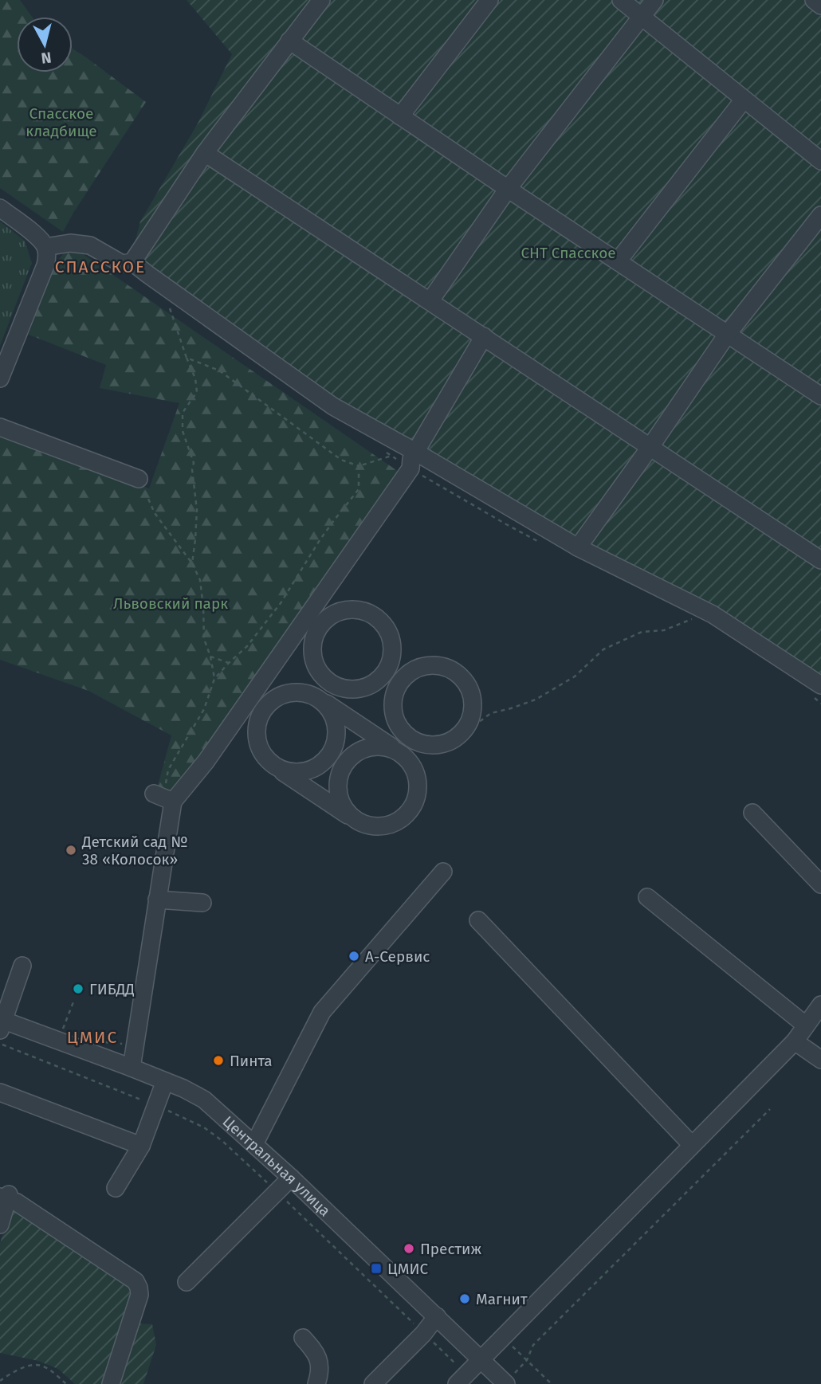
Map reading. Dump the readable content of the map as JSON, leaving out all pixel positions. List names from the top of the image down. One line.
{"streets":{"street":["Центральная улица"]},"districts":["СПАССКОЕ","ЦМИС"],"parks":["Спасское кладбище","СНТ Спасское","Львовский парк"],"places":{"other":["Детский сад № 38 «Колосок»","A-Сервис","ГИБДД","Пинта","Престиж","Магнит"],"transit":["ЦМИС"]},"north":"bottom"}
